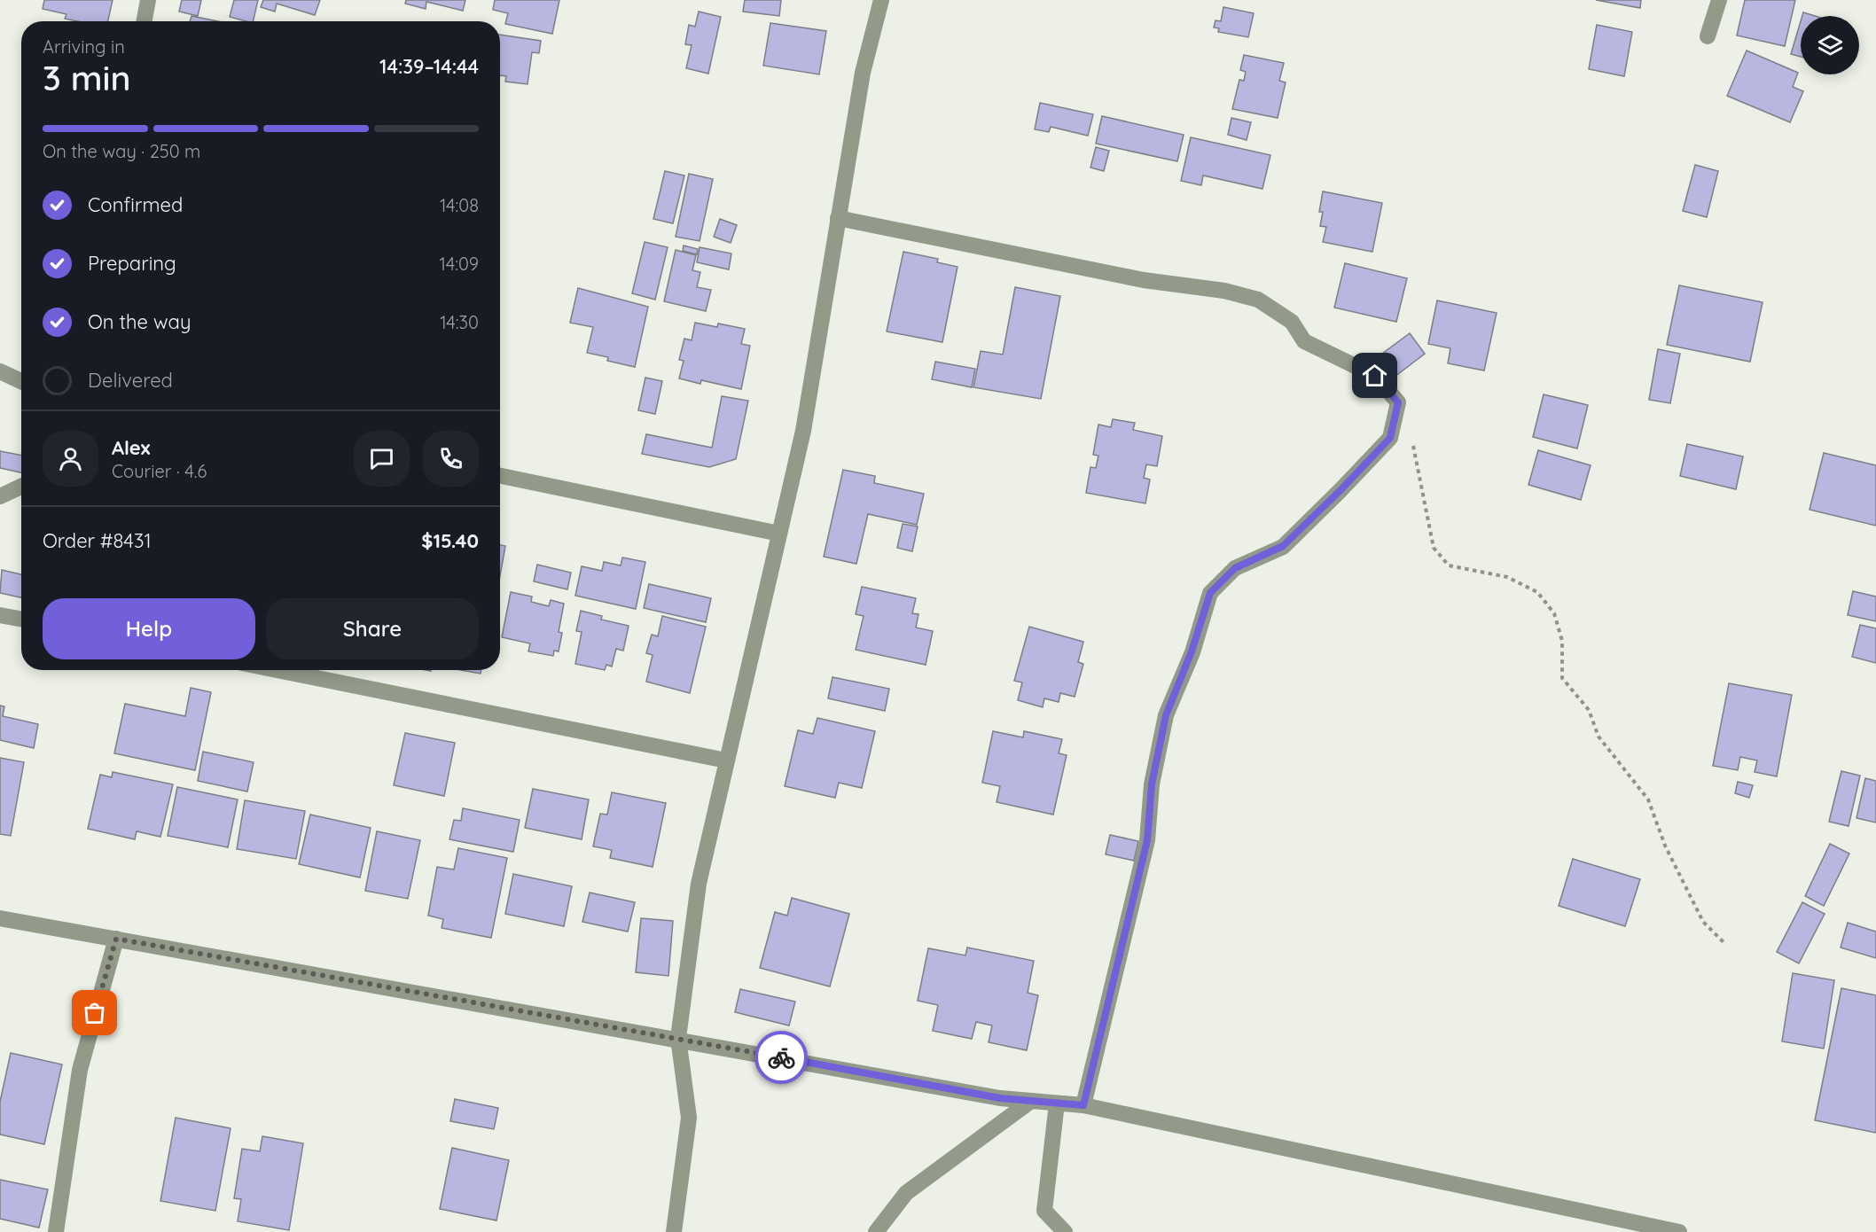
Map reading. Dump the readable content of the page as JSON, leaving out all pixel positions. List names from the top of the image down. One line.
{"page":{"heading":["3 min","Arriving in","14:39–14:44"],"panel":["Alex","Courier · 4.6","Order #8431","$15.40"],"bar":"On the way · 250 m","list":[["Confirmed","14:08"],["Preparing","14:09"],["On the way","14:30"],"Delivered"],"buttons":["Help","Share"]}}
